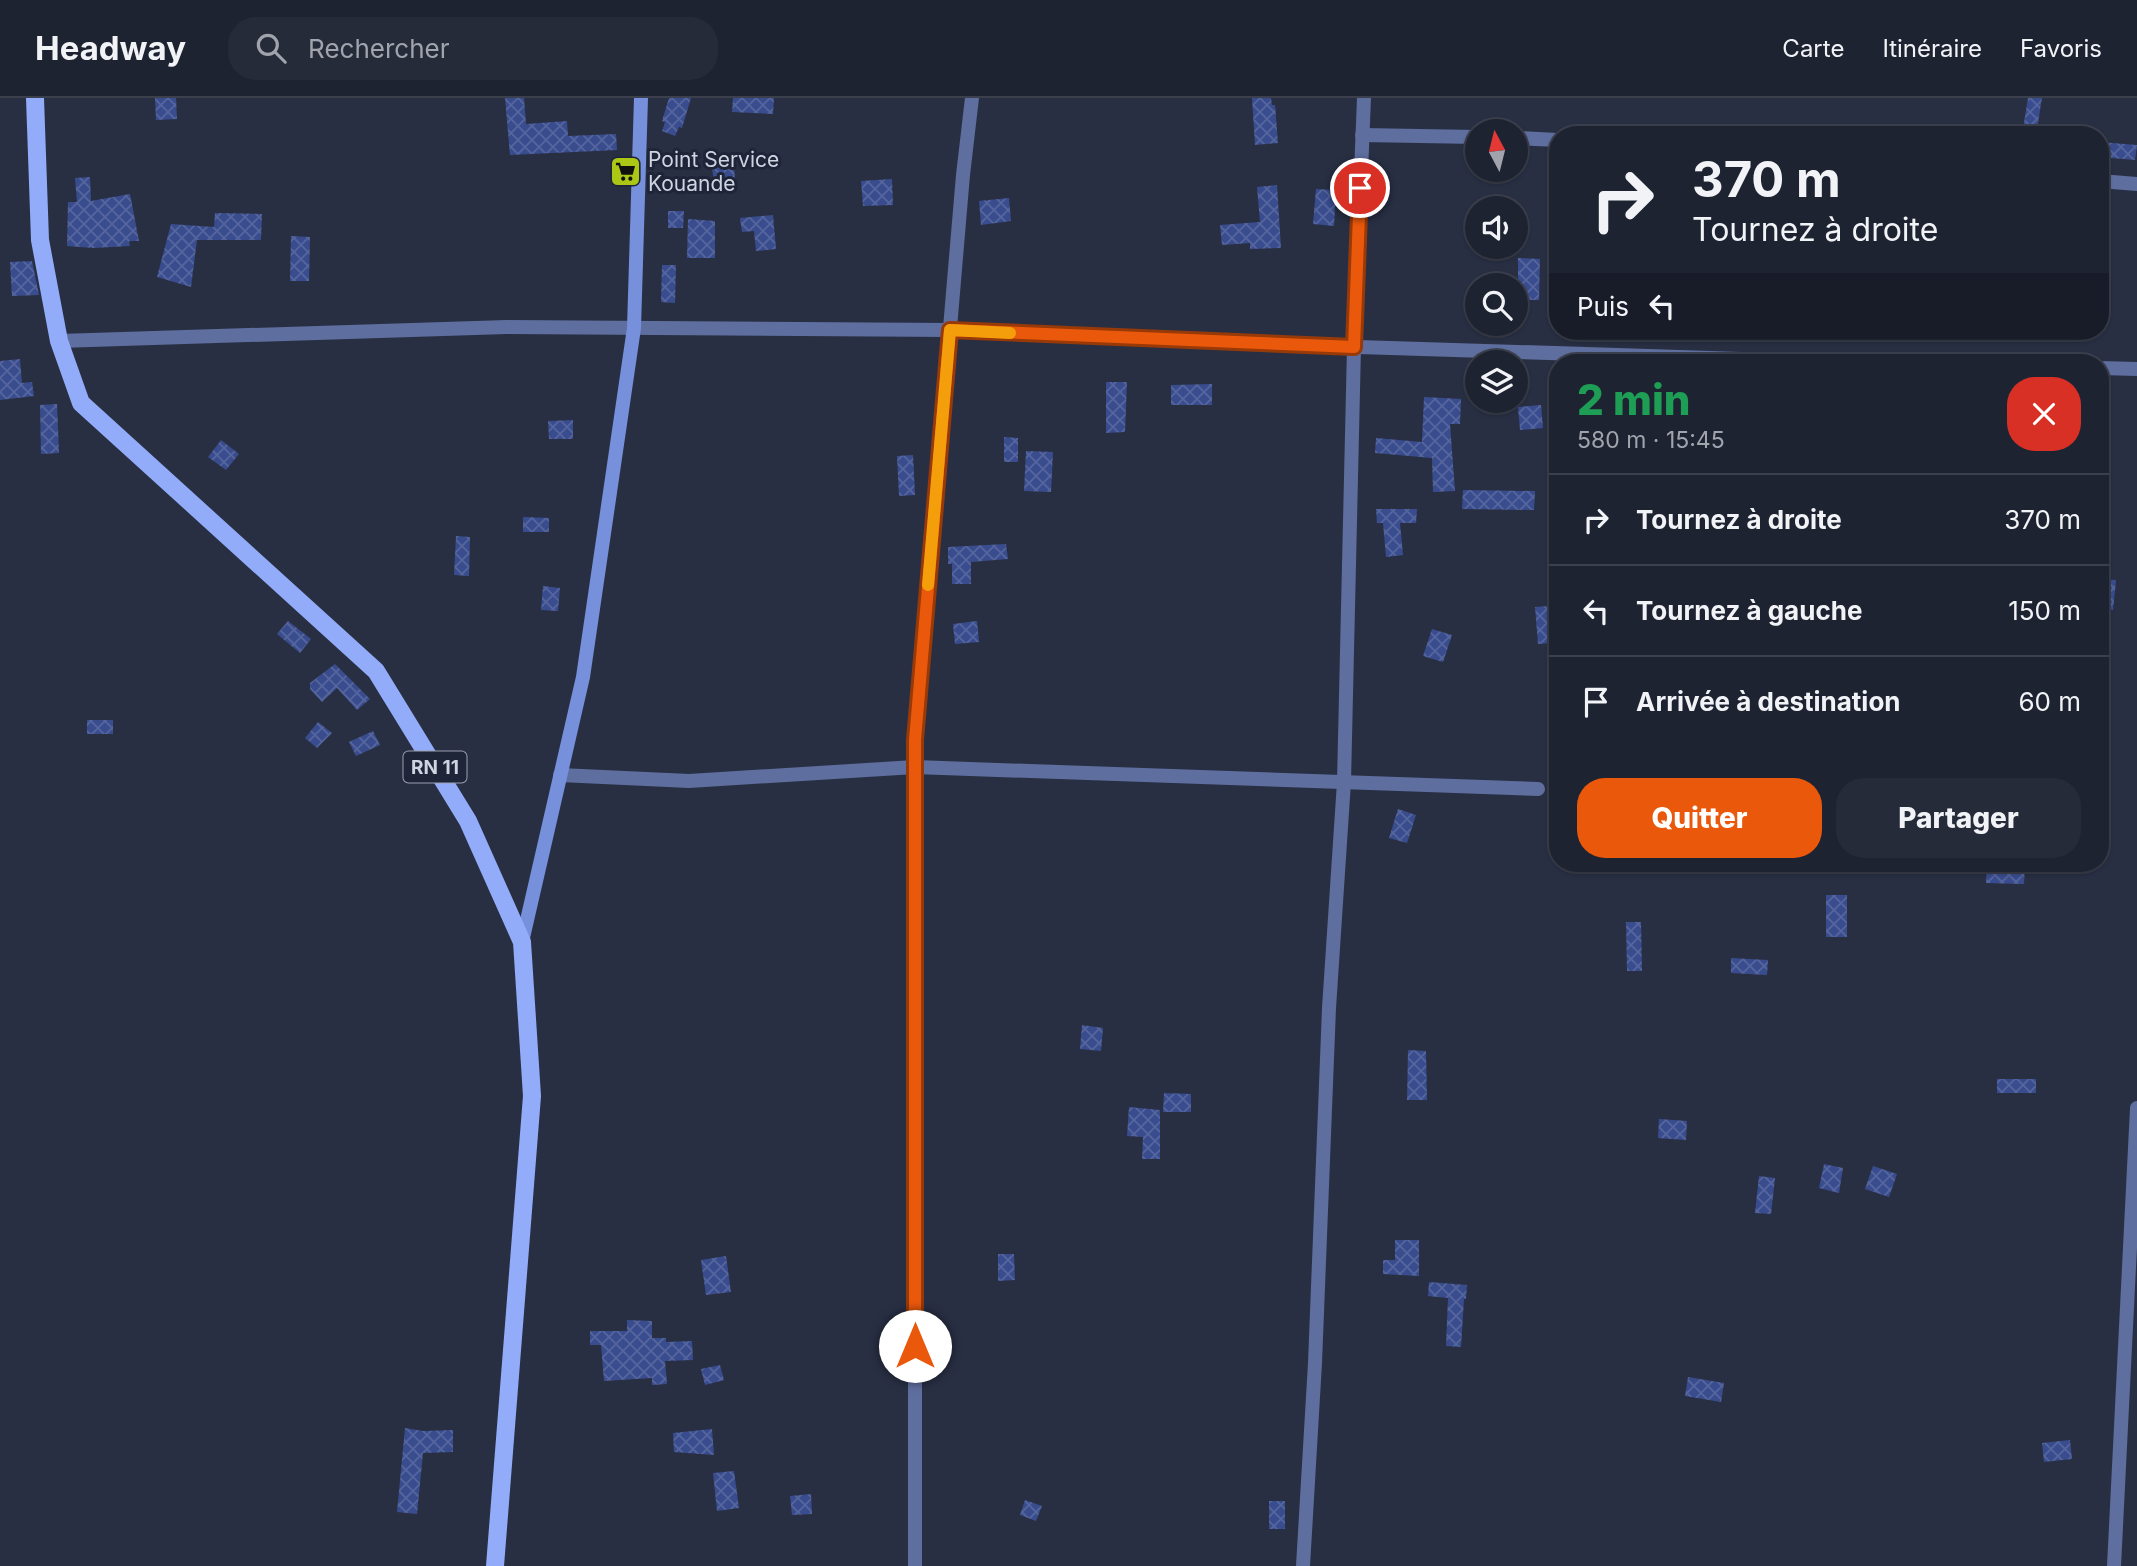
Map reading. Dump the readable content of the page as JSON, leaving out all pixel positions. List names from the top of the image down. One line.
{"streets":{"main road":["RN 11"]},"places":{"supermarket":["Point Service Kouande"]},"north":"top","page":{"header":"Headway","search":"Rechercher","nav":["Carte","Itinéraire","Favoris"],"turn":["370 m","Tournez à droite"],"then":"Puis","heading":["2 min","580 m · 15:45"],"list":[{"name":"Tournez à droite","value":"370 m"},{"name":"Tournez à gauche","value":"150 m"},{"name":"Arrivée à destination","value":"60 m"}],"buttons":["Quitter","Partager"]}}
